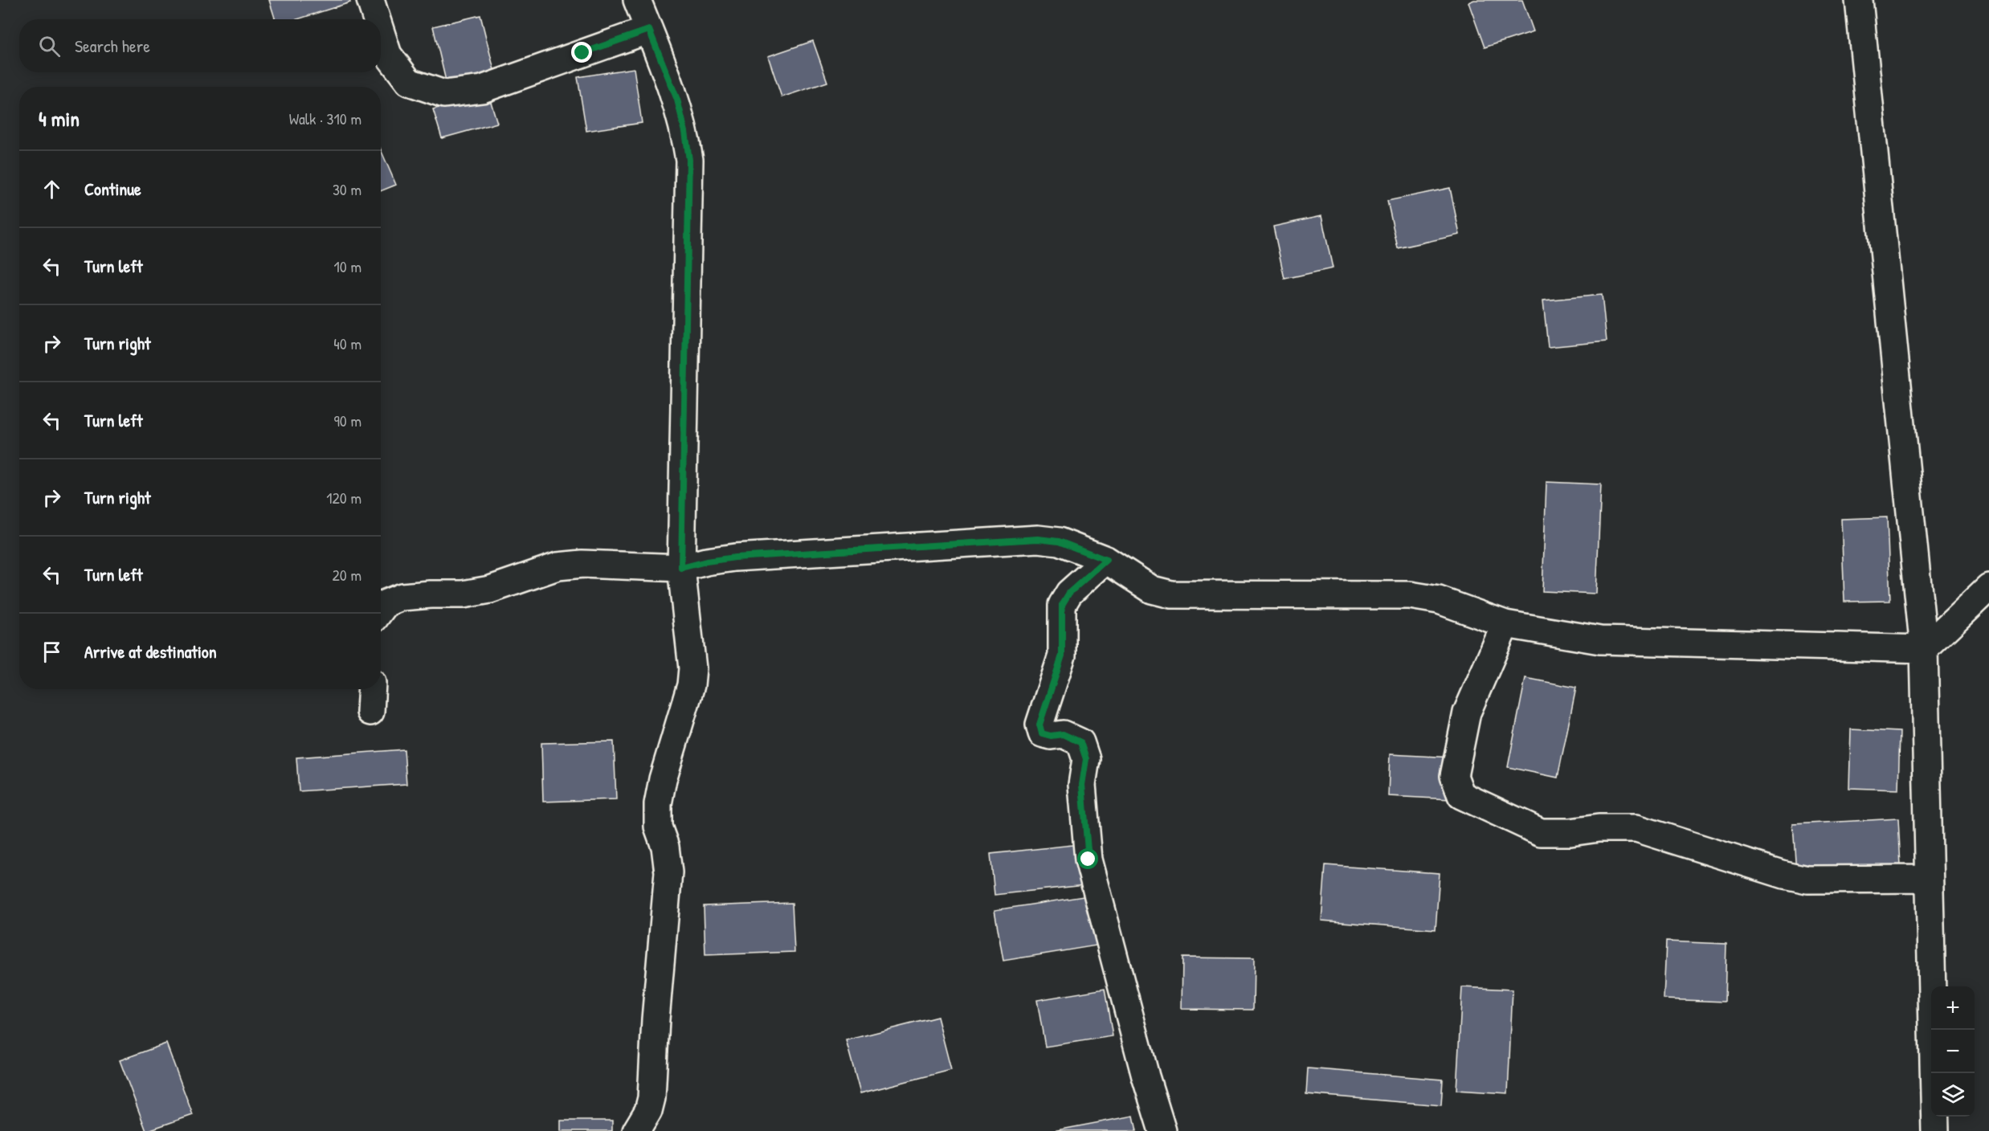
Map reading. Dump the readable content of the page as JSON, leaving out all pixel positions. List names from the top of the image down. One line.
{"page":{"search":"Search here","heading":["4 min","Walk · 310 m"],"list":[["Continue","30 m"],["Turn left","10 m"],["Turn right","40 m"],["Turn left","90 m"],["Turn right","120 m"],["Turn left","20 m"],"Arrive at destination"],"map_buttons":["+","−"]}}
